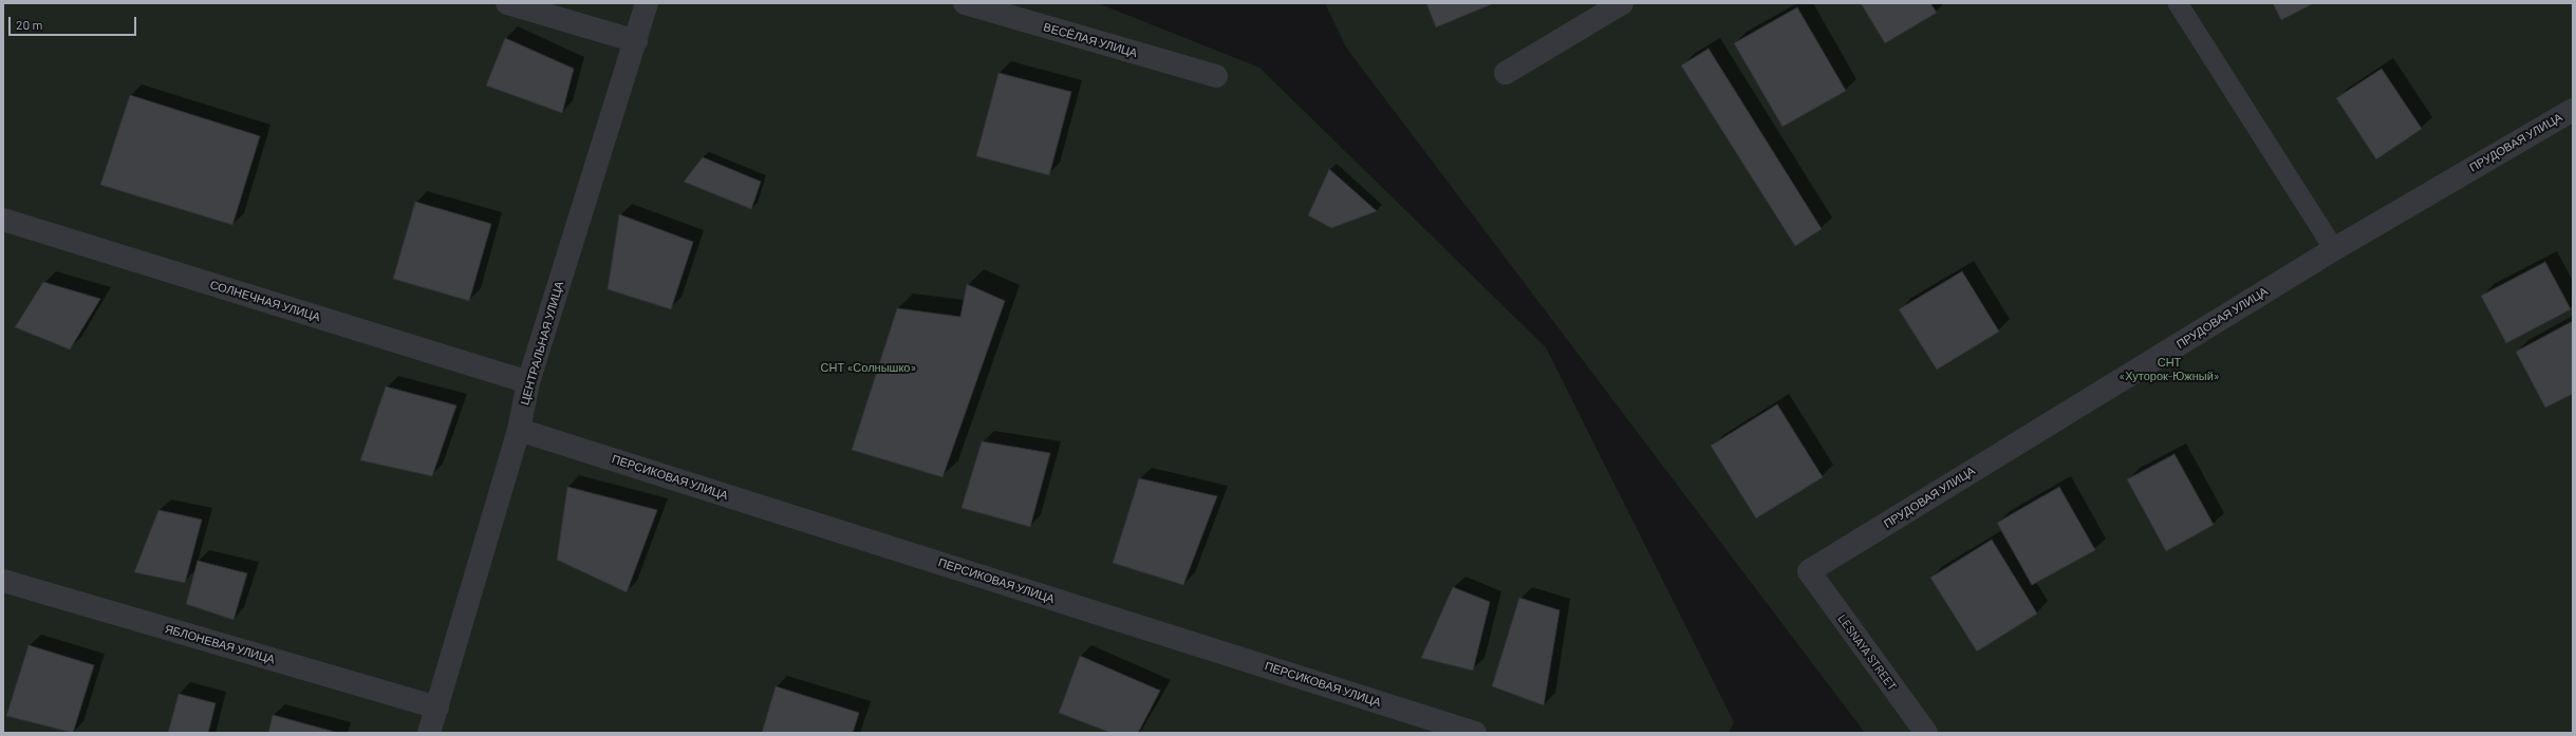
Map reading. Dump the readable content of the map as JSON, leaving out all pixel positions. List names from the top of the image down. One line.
{"streets":{"street":["ВЕСЁЛАЯ УЛИЦА","ПРУДОВАЯ УЛИЦА","СОЛНЕЧНАЯ УЛИЦА","ЦЕНТРАЛЬНАЯ УЛИЦА","ПЕРСИКОВАЯ УЛИЦА","ЯБЛОНЕВАЯ УЛИЦА","LESNAYA STREET"]},"crossings":[["ПРУДОВАЯ УЛИЦА","LESNAYA STREET"],["СОЛНЕЧНАЯ УЛИЦА","ЦЕНТРАЛЬНАЯ УЛИЦА"],["ЦЕНТРАЛЬНАЯ УЛИЦА","ПЕРСИКОВАЯ УЛИЦА"],["ЦЕНТРАЛЬНАЯ УЛИЦА","ЯБЛОНЕВАЯ УЛИЦА"]],"parks":["СНТ «Хуторок-Южный»","СНТ «Солнышко»"],"scale_bar":"20 m"}
